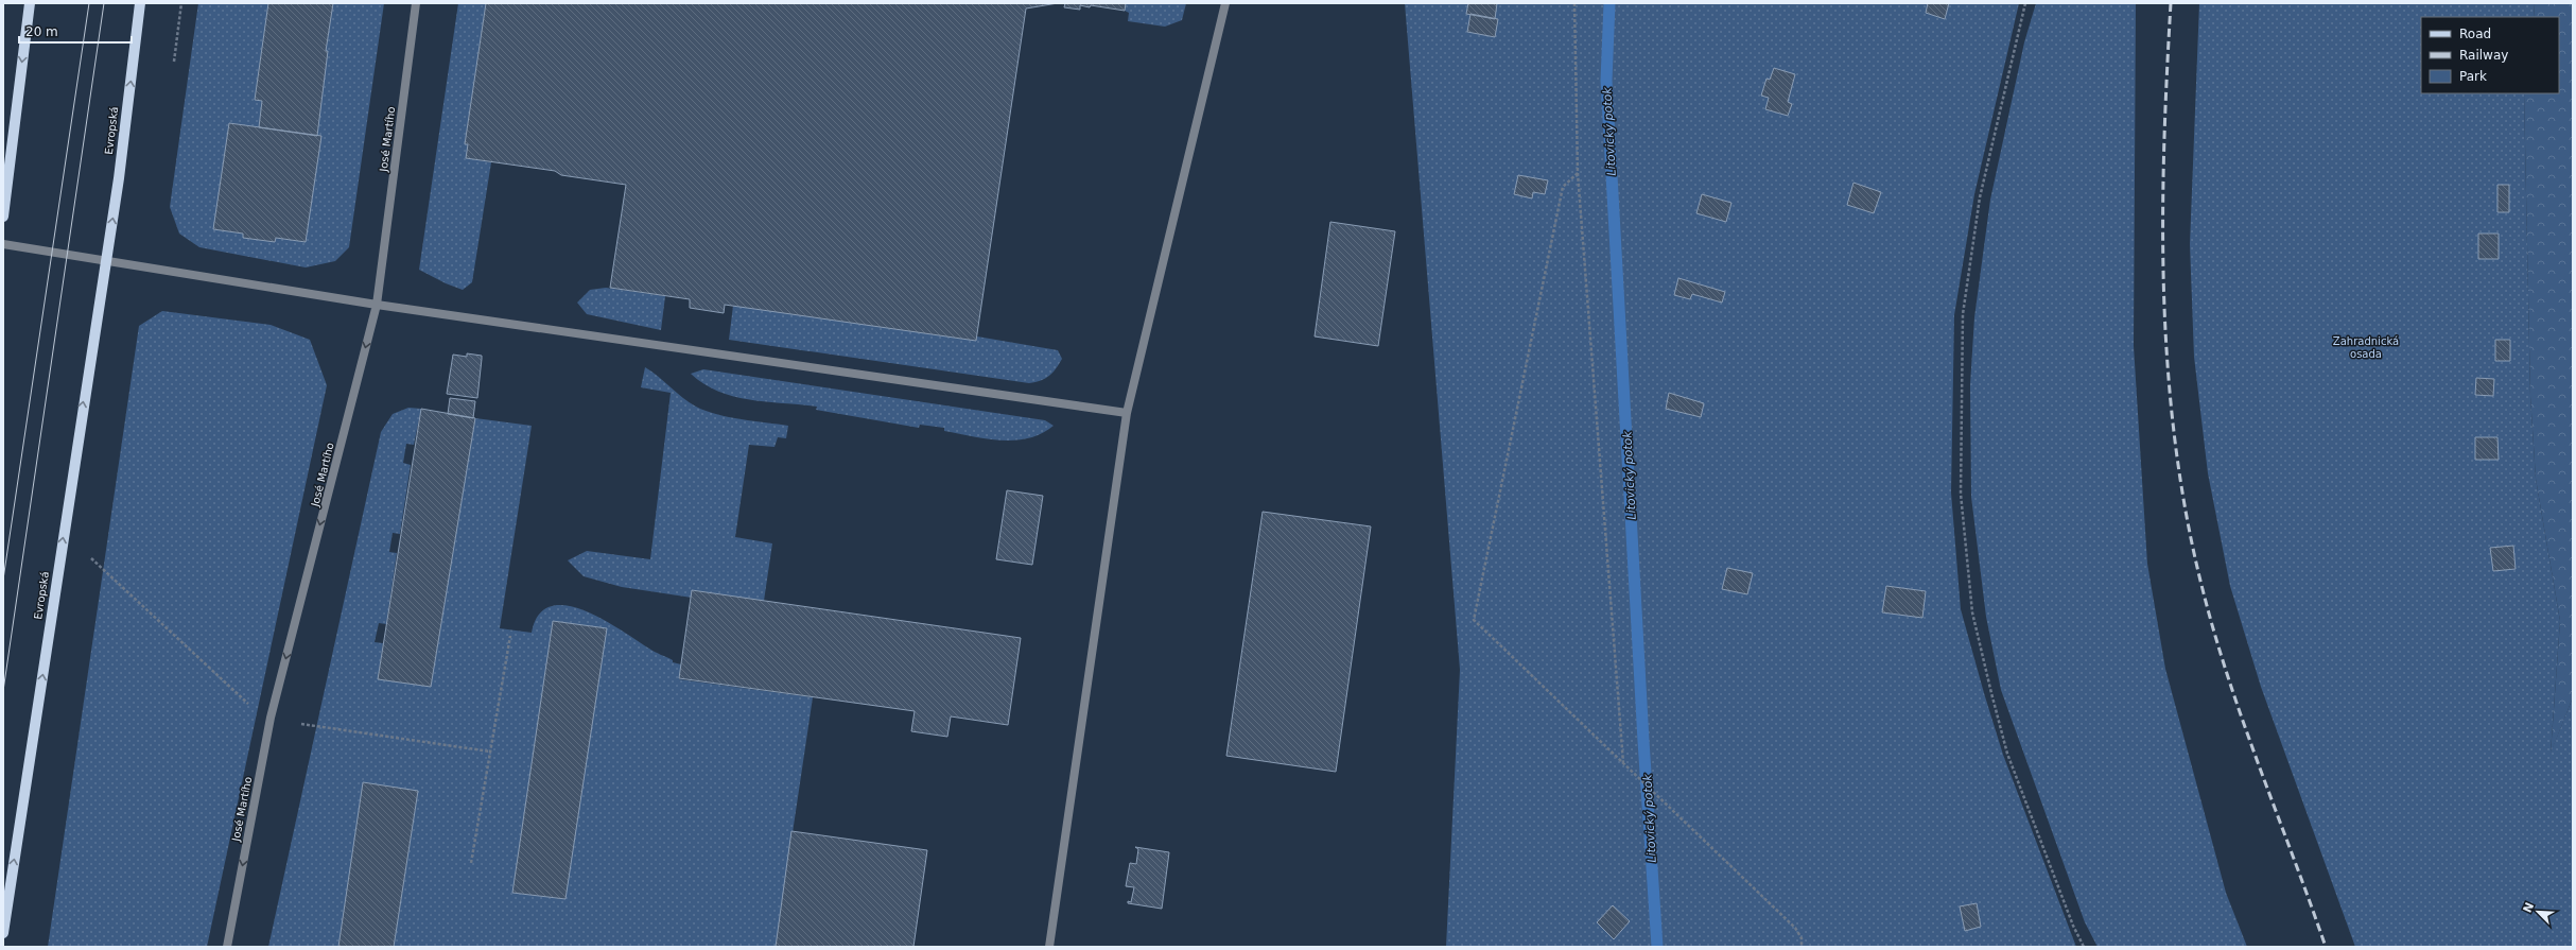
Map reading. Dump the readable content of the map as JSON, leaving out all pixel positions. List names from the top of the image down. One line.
{"streets":{"main road":["Evropská"],"street":["José Martího"]},"one_way":["Evropská","José Martího"],"water":["Litovický potok"],"parks":["Zahradnická osada"],"legend":["Road","Railway","Park"],"scale_bar":"20 m","north":"top left"}
